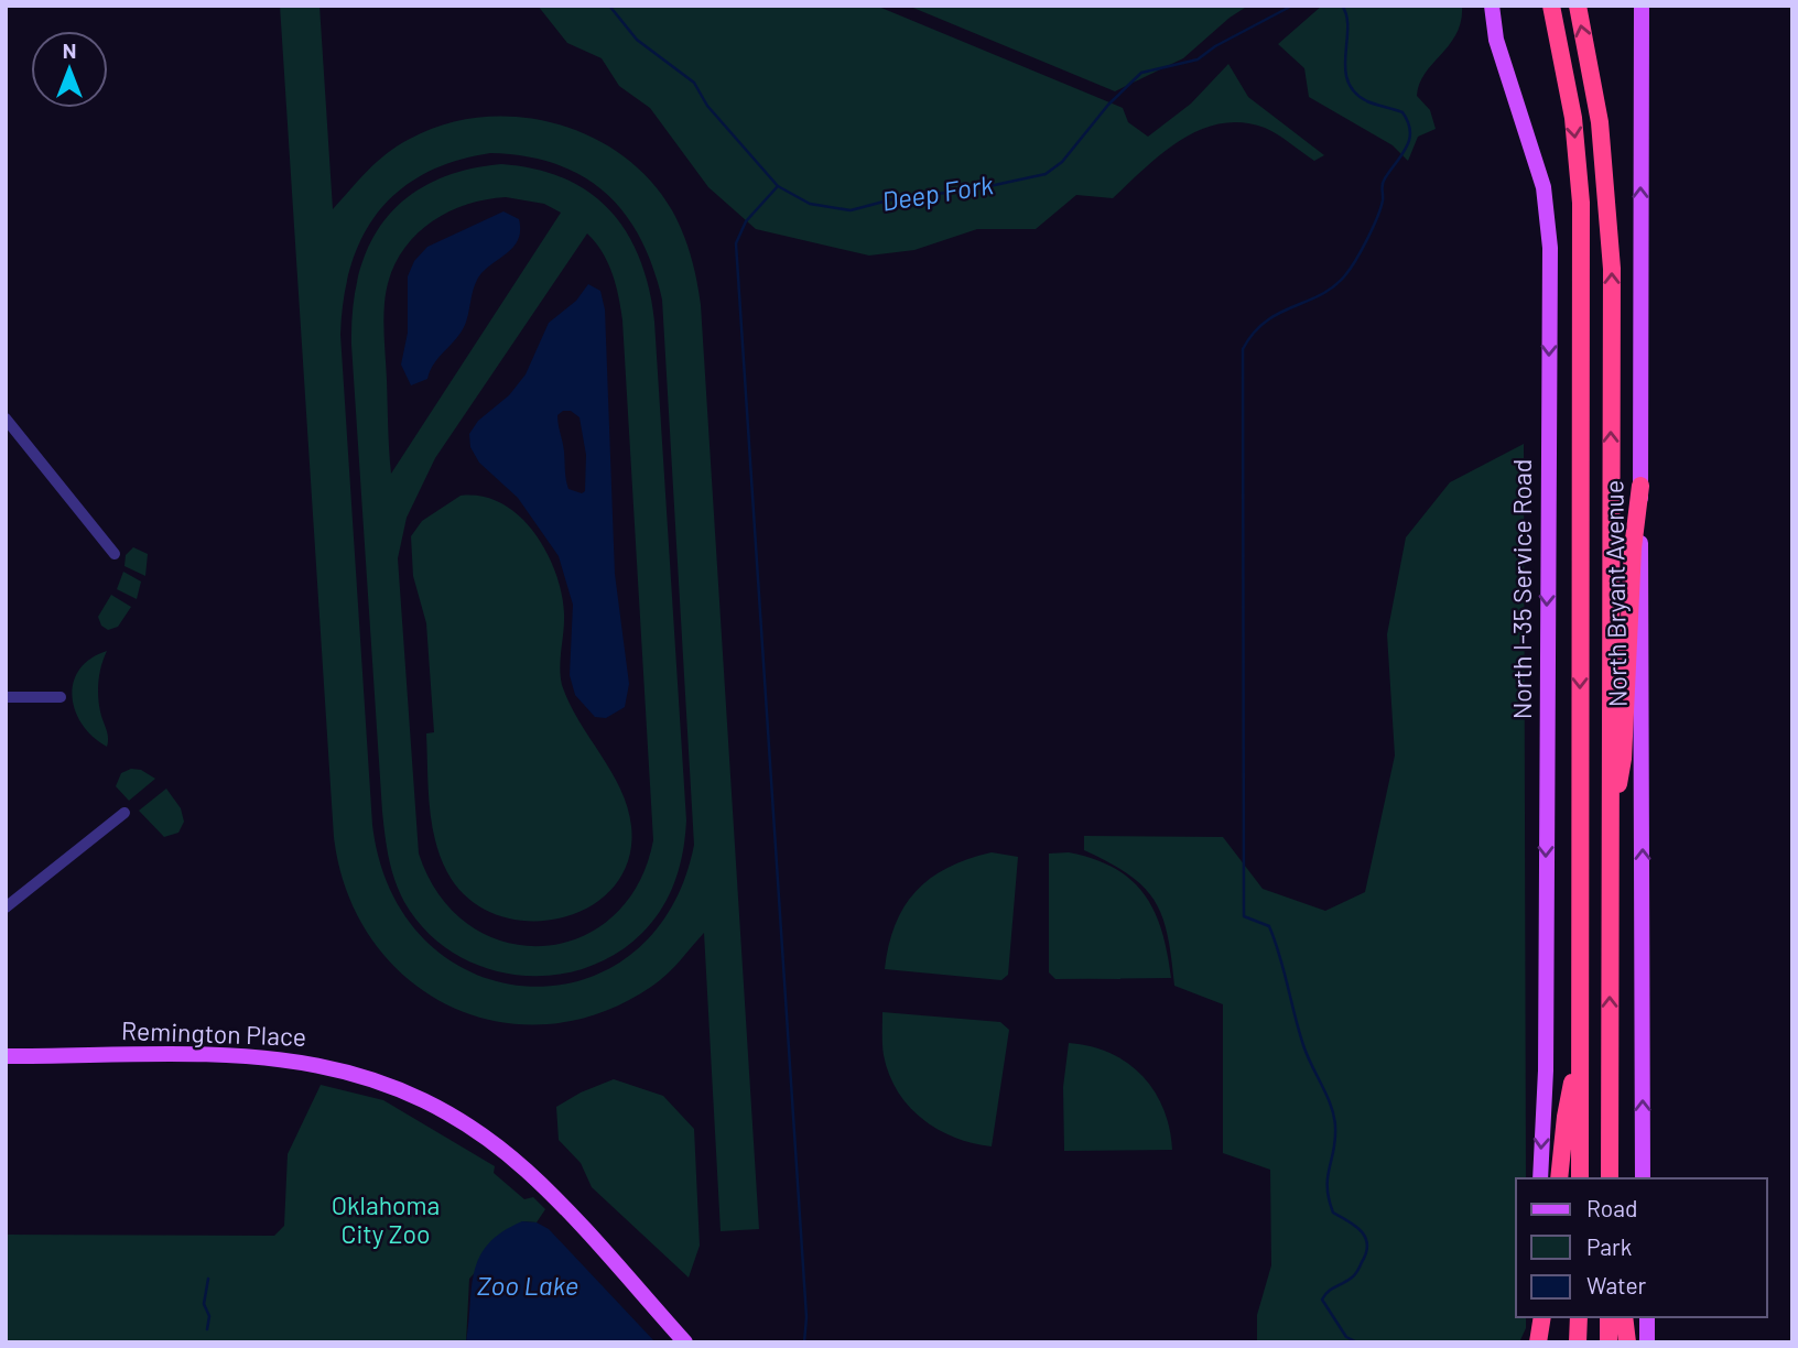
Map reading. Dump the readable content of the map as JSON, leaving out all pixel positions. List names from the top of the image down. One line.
{"streets":{"main road":["North I-35 Service Road","North Bryant Avenue","Remington Place"]},"one_way":["North I-35 Service Road","North Bryant Avenue"],"water":["Deep Fork","Zoo Lake"],"parks":["Oklahoma City Zoo"],"legend":["Road","Park","Water"],"north":"top"}
